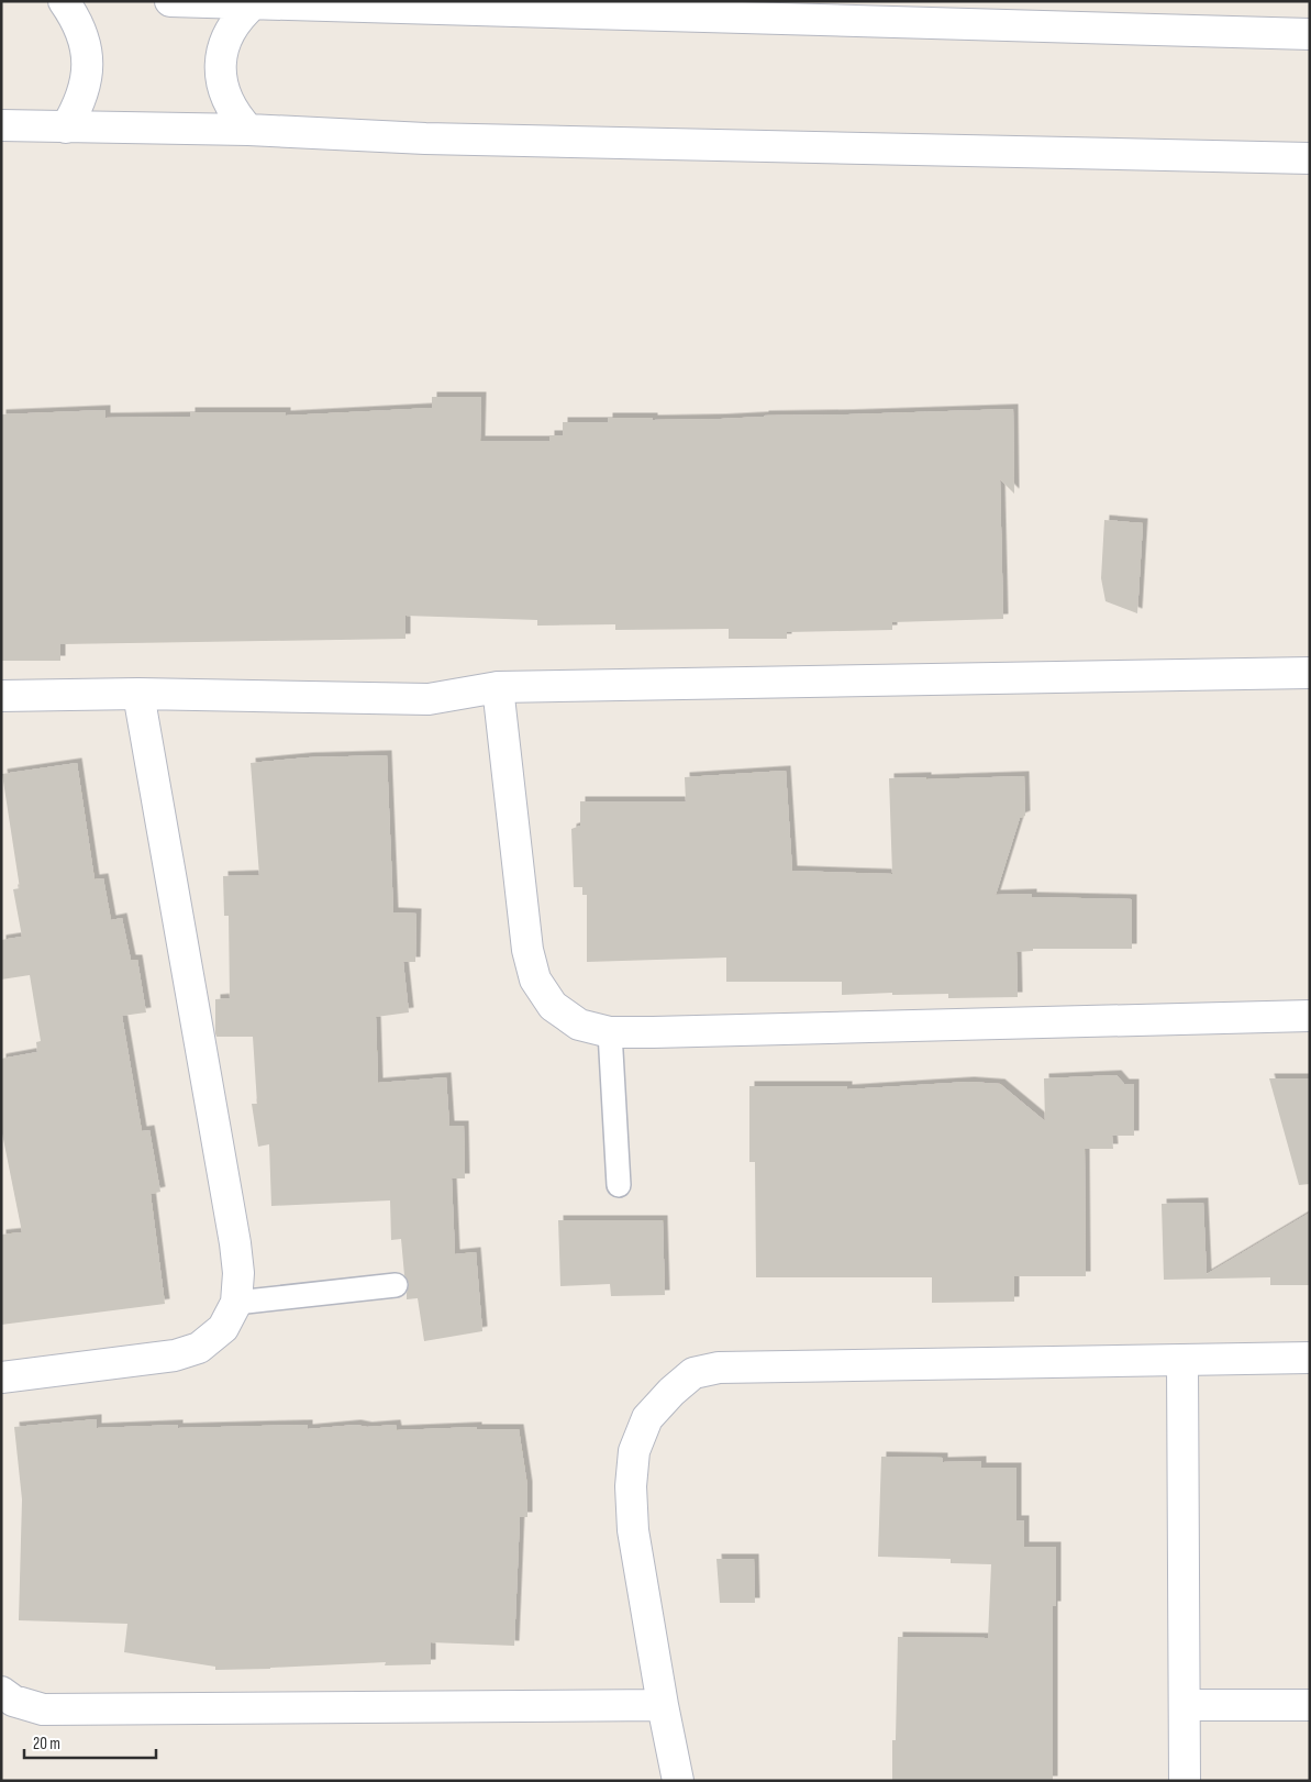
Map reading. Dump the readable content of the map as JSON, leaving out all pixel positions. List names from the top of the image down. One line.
{"scale_bar":"20 m"}
